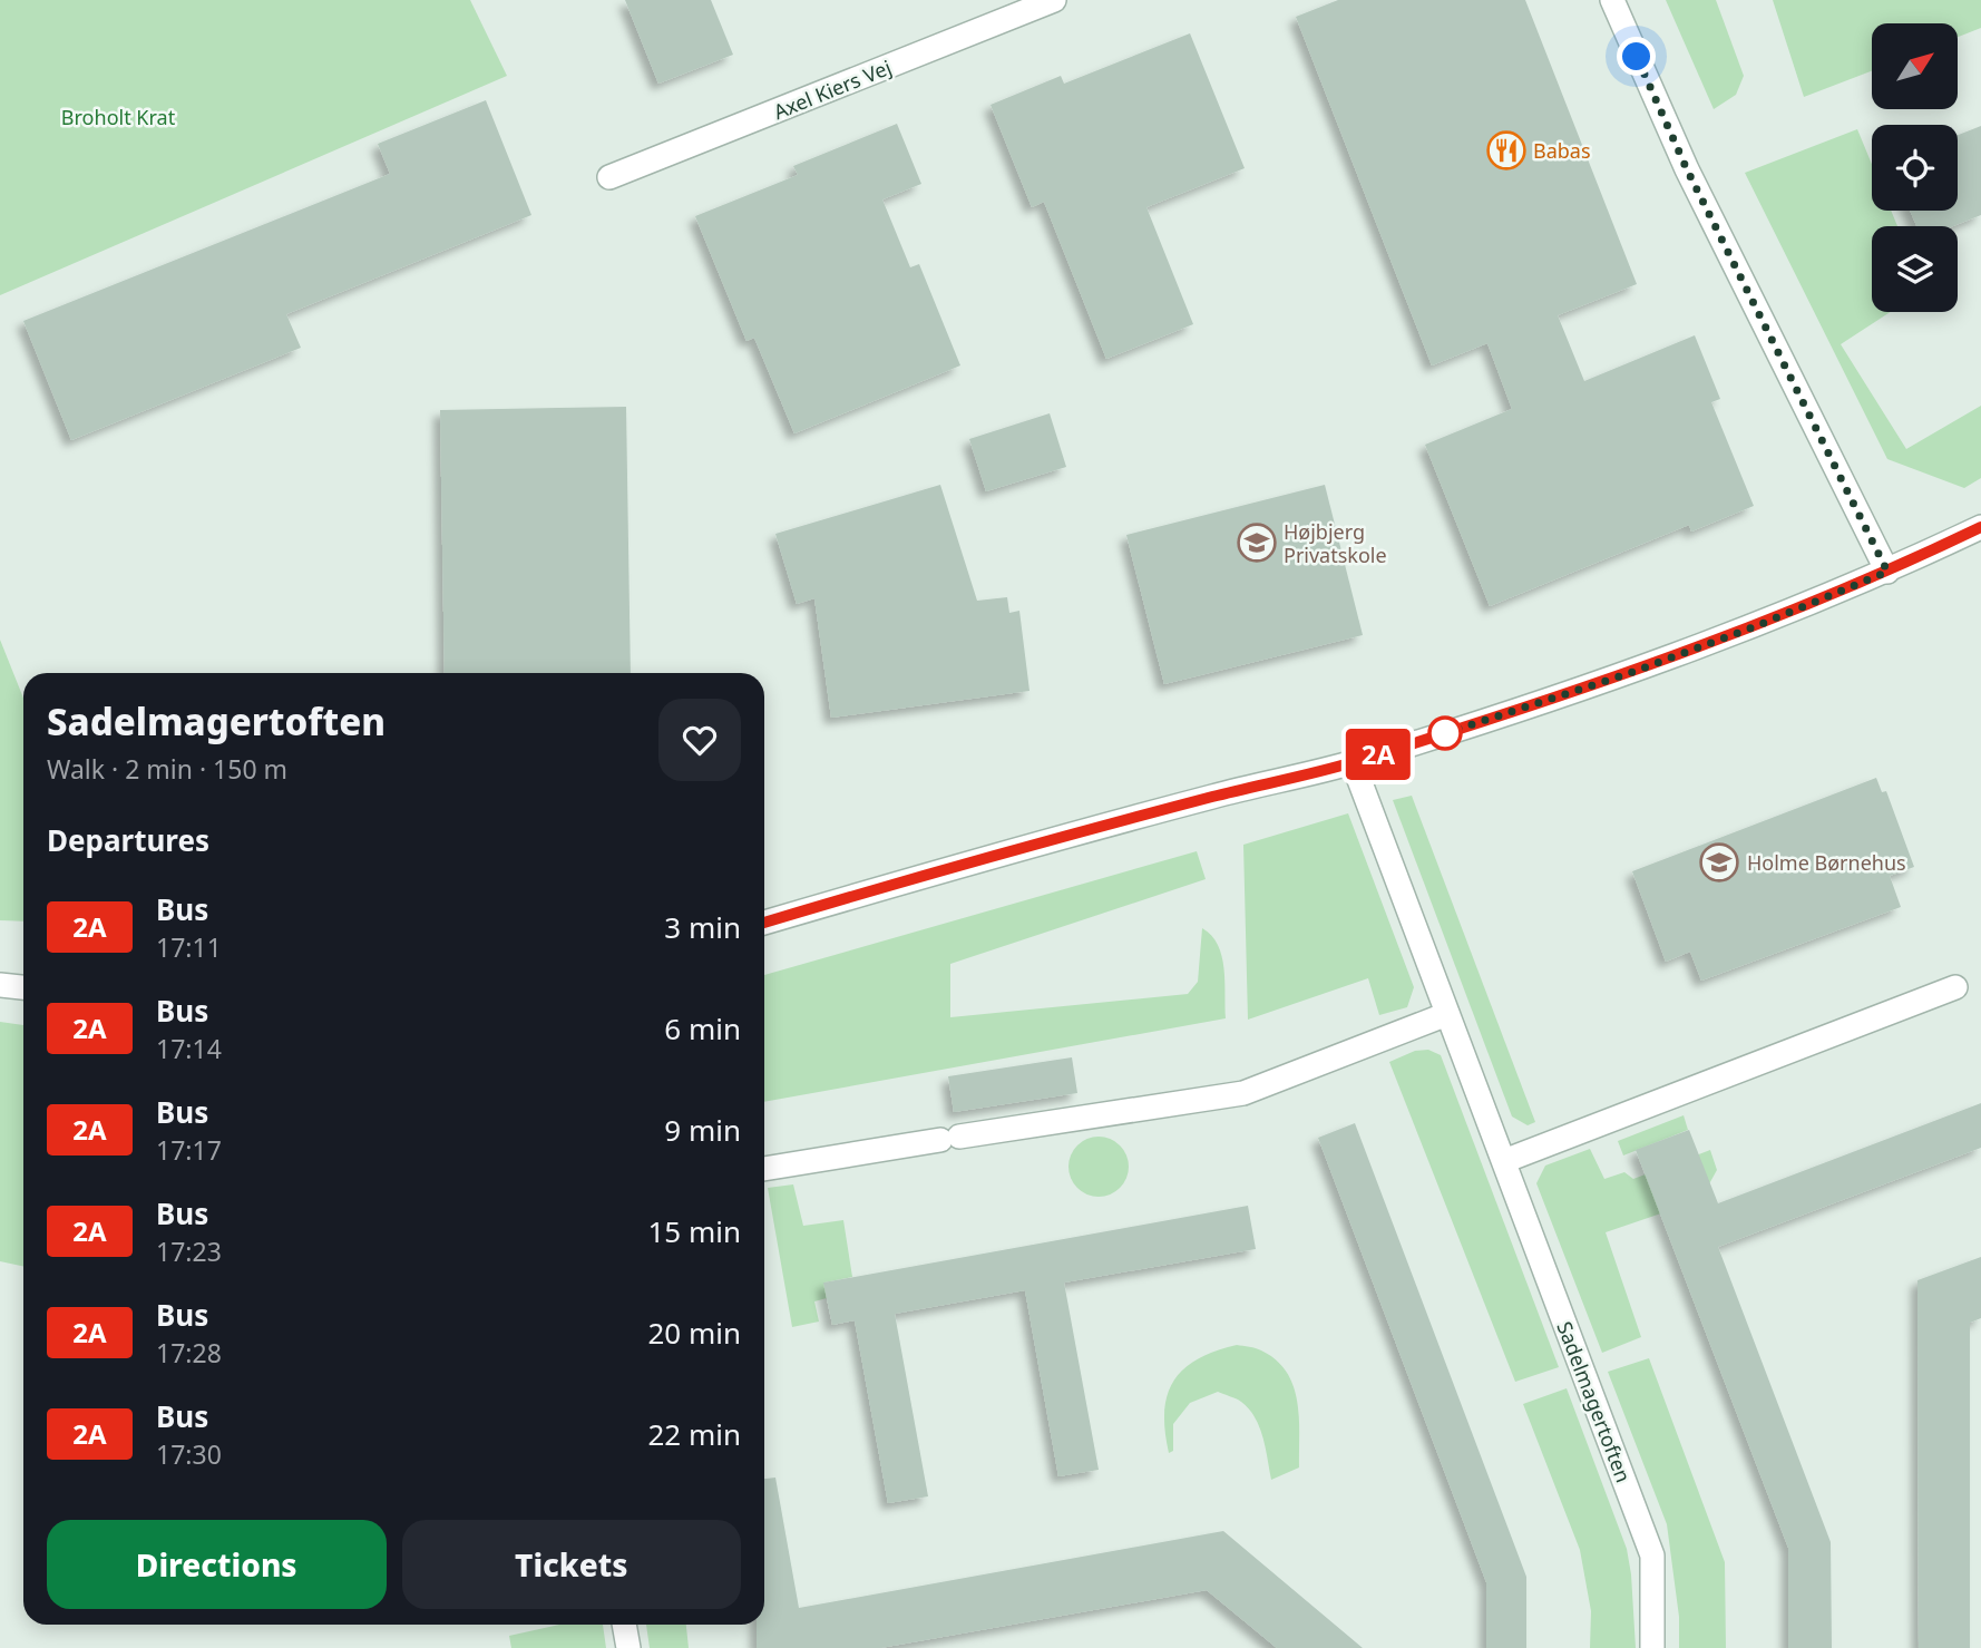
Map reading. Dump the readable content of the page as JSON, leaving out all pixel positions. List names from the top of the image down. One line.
{"streets":{"street":["Axel Kiers Vej","Sadelmagertoften"]},"parks":["Broholt Krat"],"places":{"restaurant":["Babas"],"school or university":["Højbjerg Privatskole","Holme Børnehus"]},"lines":["bus line 2A"],"north":"top right","page":{"on_map":"2A","heading":[["Sadelmagertoften","Walk · 2 min · 150 m"],"Departures"],"list":[{"mark":"2A","name":"Bus","note":"17:11","value":"3 min"},{"mark":"2A","name":"Bus","note":"17:14","value":"6 min"},{"mark":"2A","name":"Bus","note":"17:17","value":"9 min"},{"mark":"2A","name":"Bus","note":"17:23","value":"15 min"},{"mark":"2A","name":"Bus","note":"17:28","value":"20 min"},{"mark":"2A","name":"Bus","note":"17:30","value":"22 min"}],"buttons":["Directions","Tickets"]}}
